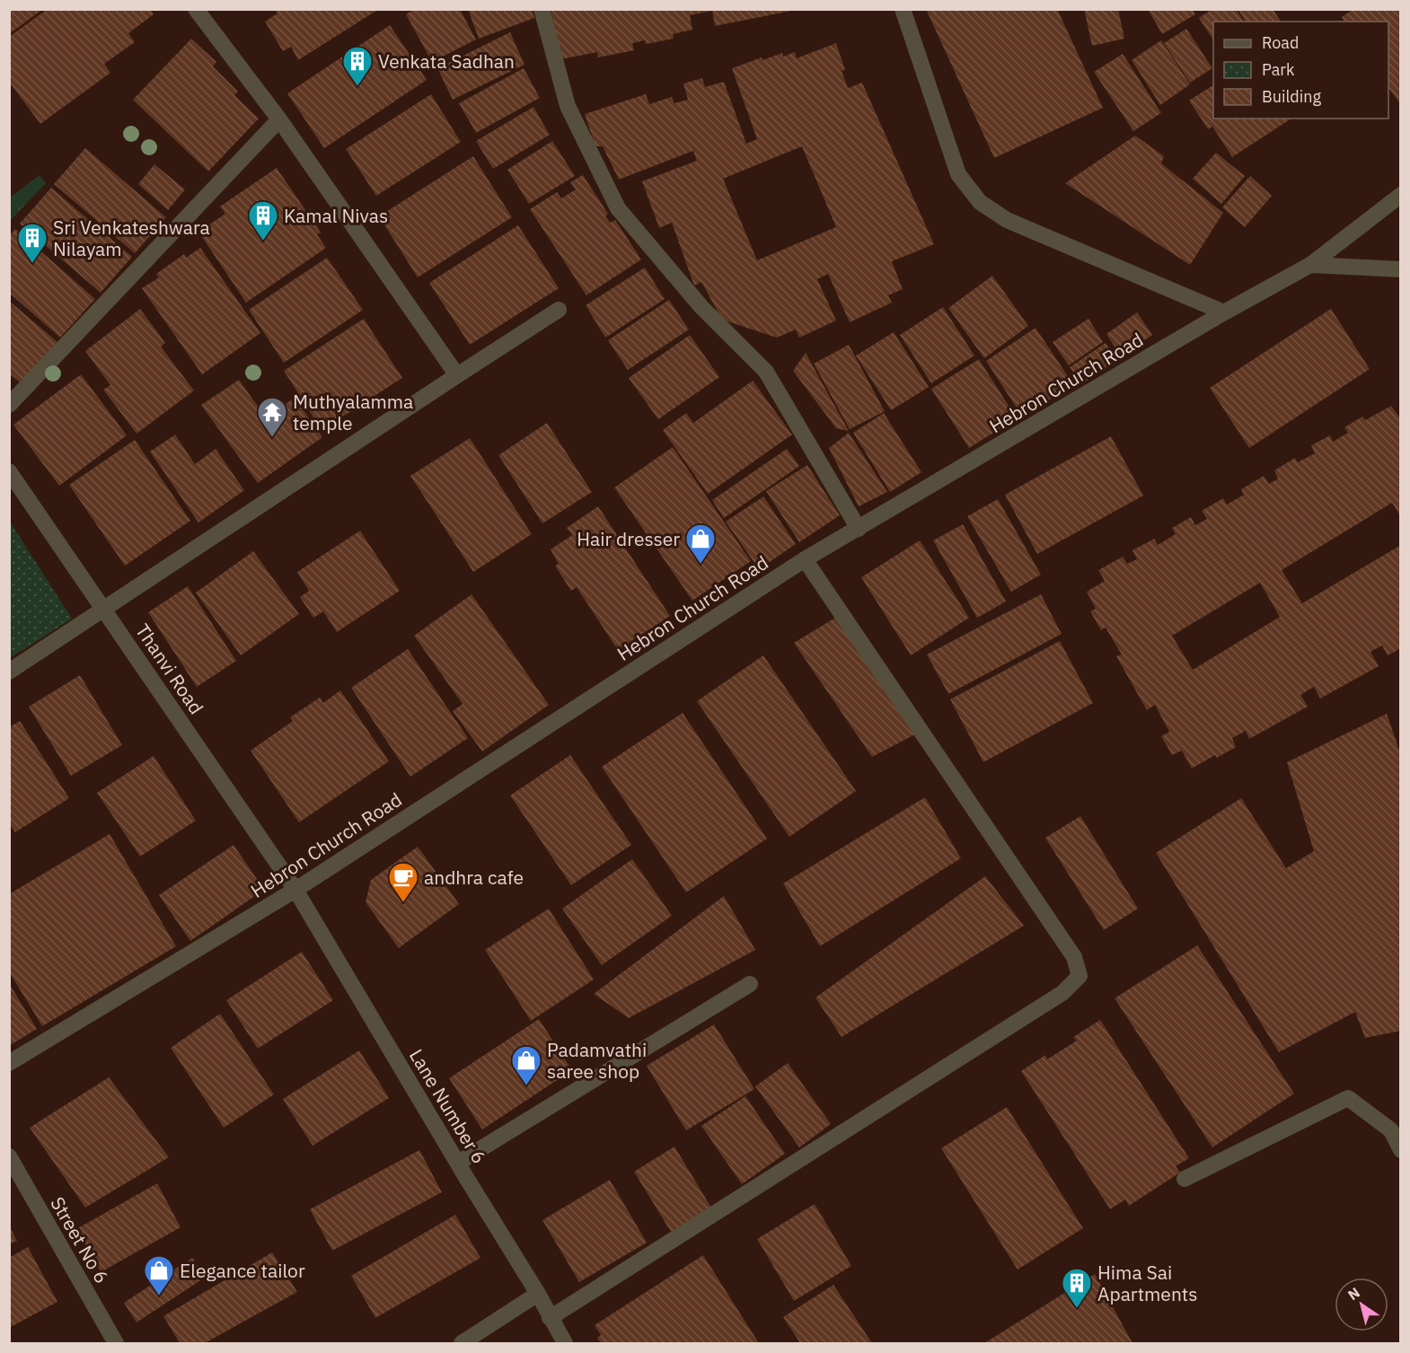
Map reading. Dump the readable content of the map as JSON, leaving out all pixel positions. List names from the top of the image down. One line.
{"streets":{"street":["Hebron Church Road","Thanvi Road","Lane Number 6","Street No 6"]},"crossings":[["Hebron Church Road","Thanvi Road"],["Hebron Church Road","Lane Number 6"],["Thanvi Road","Lane Number 6"]],"places":{"building":["Venkata Sadhan","Kamal Nivas","Sri Venkateshwara Nilayam","Hima Sai Apartments"],"temple":["Muthyalamma temple"],"shop":["Hair dresser","Padamvathi saree shop","Elegance tailor"],"cafe":["andhra cafe"]},"legend":["Road","Park","Building"],"north":"top left"}
